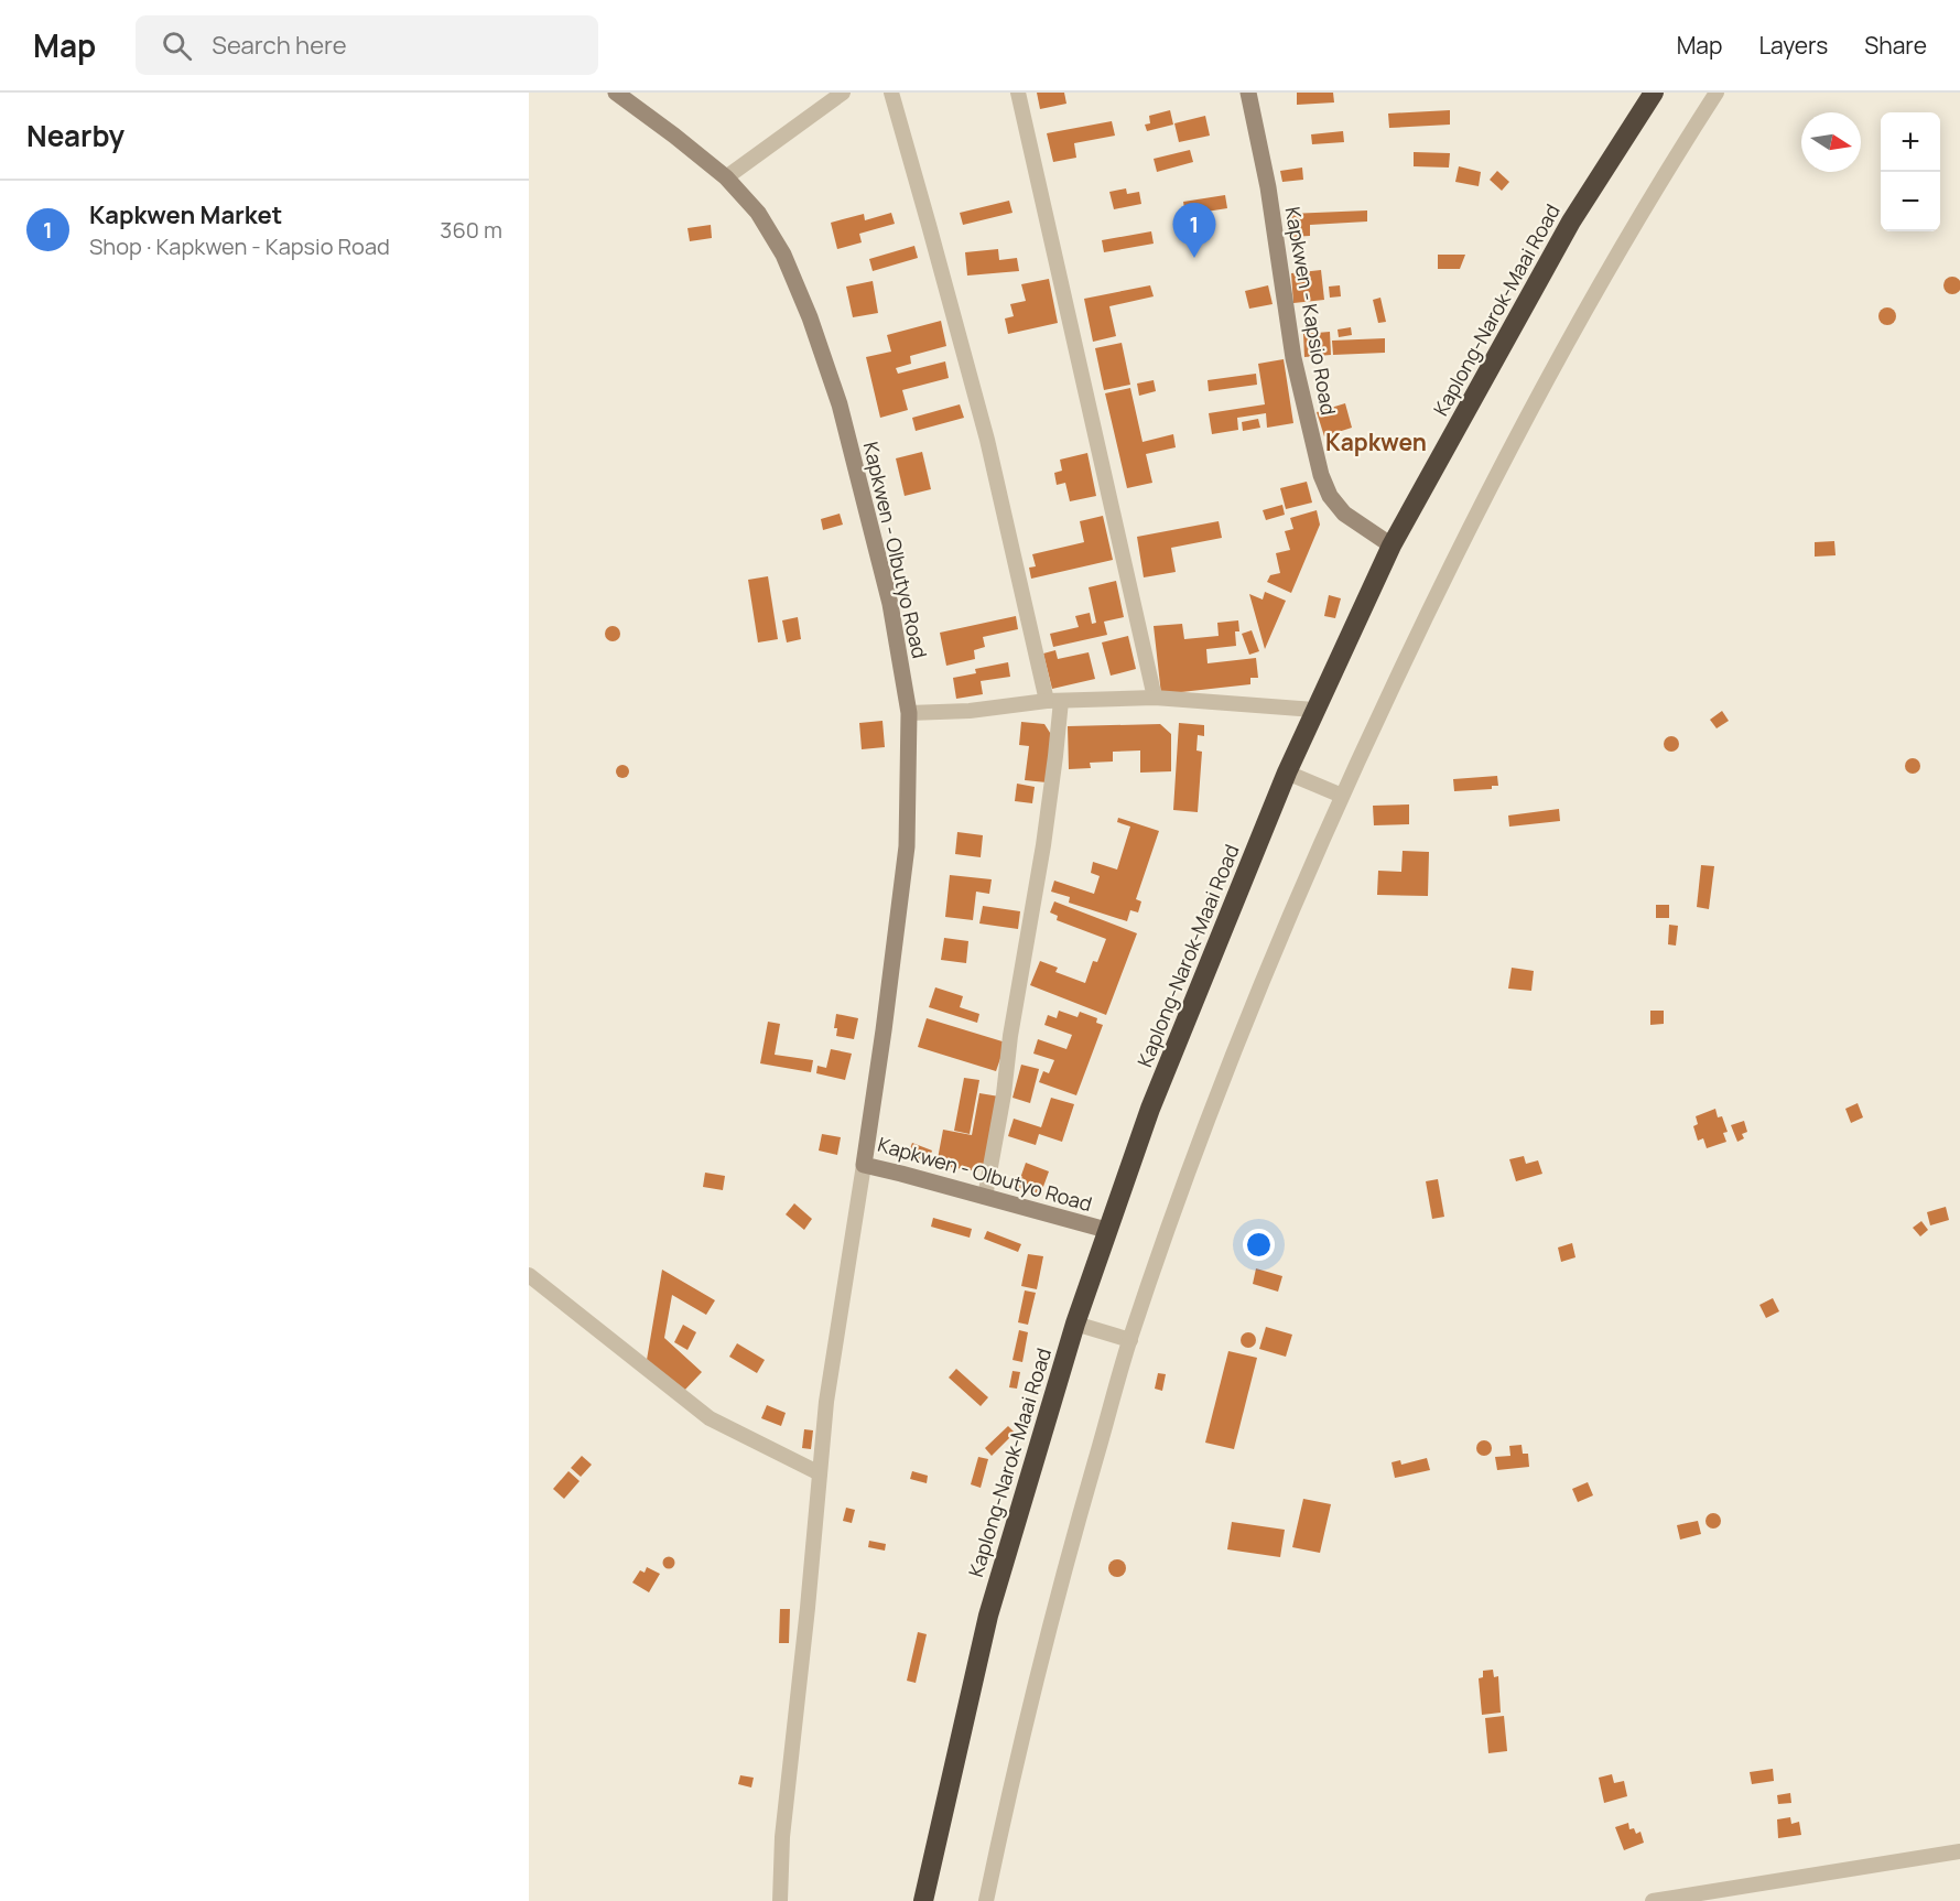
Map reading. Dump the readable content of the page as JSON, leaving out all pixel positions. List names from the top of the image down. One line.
{"streets":{"highway":["Kaplong-Narok-Maai Road"],"street":["Kapkwen - Kapsio Road","Kapkwen - Olbutyo Road"]},"crossings":[["Kaplong-Narok-Maai Road","Kapkwen - Kapsio Road"],["Kaplong-Narok-Maai Road","Kapkwen - Olbutyo Road"]],"districts":["Kapkwen"],"north":"right","page":{"header":"Map","search":"Search here","nav":["Map","Layers","Share"],"heading":"Nearby","map_buttons":["+","−"],"list":[{"mark":"1","name":"Kapkwen Market","note":"Shop · Kapkwen - Kapsio Road","value":"360 m"}],"pins":"1"}}
